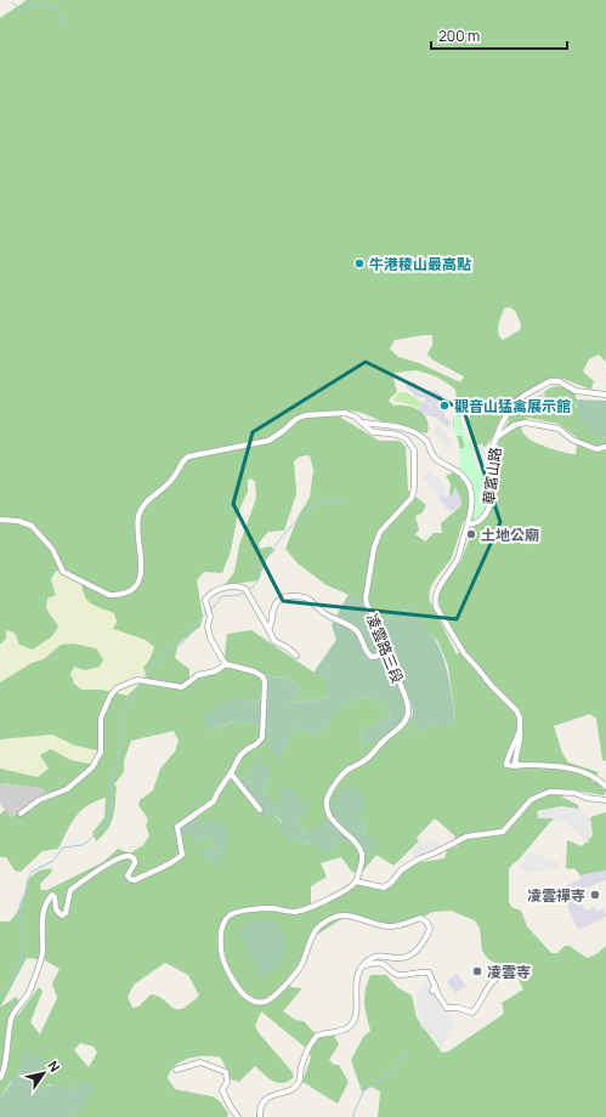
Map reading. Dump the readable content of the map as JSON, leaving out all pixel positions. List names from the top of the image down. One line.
{"streets":{"street":["華富山路","凌雲路三段"]},"places":["牛港稜山最高點","觀音山猛禽展示館","土地公廟","凌雲禪寺","凌雲寺"],"scale_bar":"200 m","north":"top right"}
